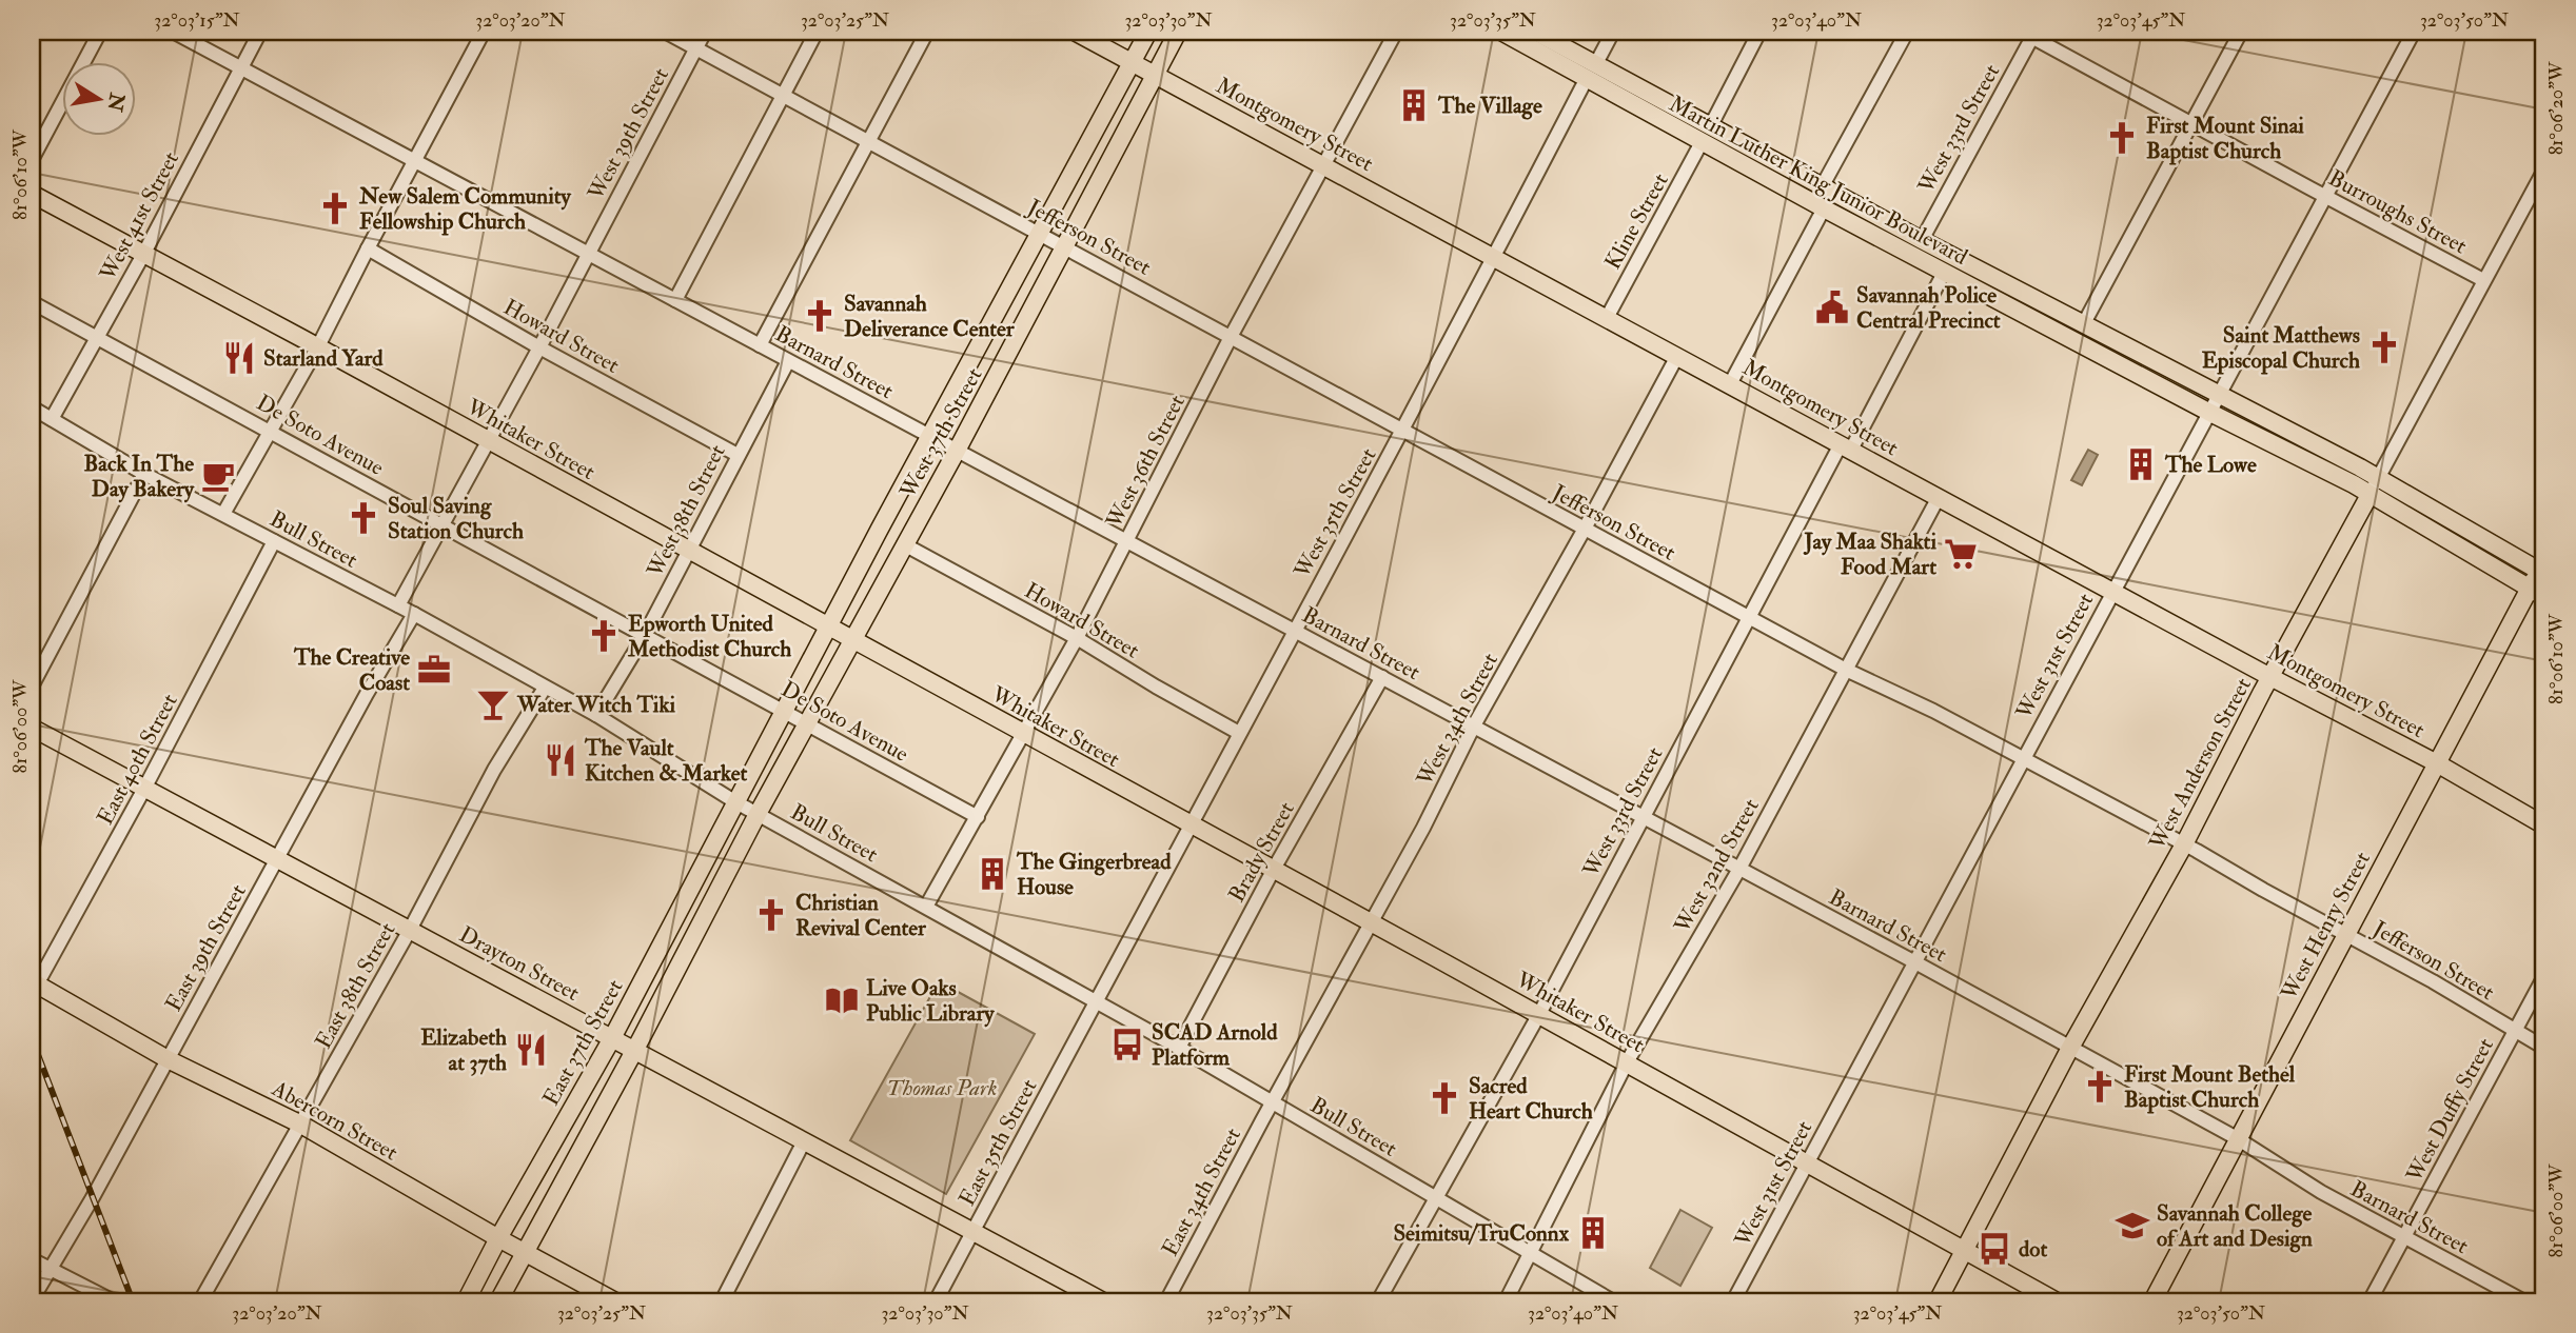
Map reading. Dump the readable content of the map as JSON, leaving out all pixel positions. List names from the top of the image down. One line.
{"streets":{"main road":["Montgomery Street","Martin Luther King Junior Boulevard","West 37th Street","Whitaker Street","West Anderson Street","West Henry Street","Drayton Street","East 37th Street","Abercorn Street"],"street":["West 33rd Street","West 39th Street","Burroughs Street","West 41st Street","Kline Street","Jefferson Street","Howard Street","Barnard Street","De Soto Avenue","West 36th Street","West 38th Street","West 35th Street","Bull Street","West 31st Street","West 34th Street","East 40th Street","Brady Street","West 32nd Street","East 39th Street","East 38th Street","West Duffy Street","East 35th Street","East 34th Street"]},"crossings":[["Montgomery Street","West 33rd Street"],["Montgomery Street","Kline Street"],["Montgomery Street","West 37th Street"],["Montgomery Street","West 36th Street"],["Montgomery Street","West 35th Street"],["Montgomery Street","West 31st Street"],["Montgomery Street","West 34th Street"],["Montgomery Street","West Anderson Street"],["Montgomery Street","West 32nd Street"],["Montgomery Street","West Henry Street"],["West 33rd Street","Martin Luther King Junior Boulevard"],["West 33rd Street","Burroughs Street"],["West 33rd Street","Jefferson Street"],["West 33rd Street","Barnard Street"],["West 33rd Street","Whitaker Street"],["West 33rd Street","Bull Street"],["West 39th Street","Jefferson Street"],["West 39th Street","Howard Street"],["West 39th Street","Barnard Street"],["West 39th Street","De Soto Avenue"],["West 39th Street","Whitaker Street"],["West 39th Street","Bull Street"],["Martin Luther King Junior Boulevard","Kline Street"],["Martin Luther King Junior Boulevard","West 35th Street"],["Martin Luther King Junior Boulevard","West 31st Street"],["Martin Luther King Junior Boulevard","West Anderson Street"],["Martin Luther King Junior Boulevard","West Henry Street"],["Burroughs Street","West 31st Street"],["Burroughs Street","West Anderson Street"],["West 41st Street","Barnard Street"],["West 41st Street","De Soto Avenue"],["West 41st Street","Whitaker Street"],["West 41st Street","Bull Street"],["Jefferson Street","West 37th Street"],["Jefferson Street","West 36th Street"],["Jefferson Street","West 35th Street"],["Jefferson Street","West 31st Street"],["Jefferson Street","West 34th Street"],["Jefferson Street","West Anderson Street"],["Jefferson Street","West 32nd Street"],["Jefferson Street","West Henry Street"],["Jefferson Street","West Duffy Street"],["Howard Street","West 37th Street"],["Howard Street","West 36th Street"],["Howard Street","West 38th Street"],["Howard Street","West 35th Street"],["Barnard Street","West 37th Street"],["Barnard Street","West 36th Street"],["Barnard Street","West 38th Street"],["Barnard Street","West 35th Street"],["Barnard Street","West 31st Street"],["Barnard Street","West 34th Street"],["Barnard Street","West Anderson Street"],["Barnard Street","Brady Street"],["Barnard Street","West 32nd Street"],["Barnard Street","West Henry Street"],["Barnard Street","West Duffy Street"],["West 37th Street","De Soto Avenue"],["West 37th Street","Whitaker Street"],["West 37th Street","Bull Street"],["West 37th Street","East 37th Street"],["De Soto Avenue","West 36th Street"],["De Soto Avenue","West 38th Street"],["Whitaker Street","West 36th Street"],["Whitaker Street","West 38th Street"],["Whitaker Street","West 35th Street"],["Whitaker Street","West 31st Street"],["Whitaker Street","West 34th Street"],["Whitaker Street","West Anderson Street"],["Whitaker Street","Brady Street"],["Whitaker Street","West 32nd Street"],["West 36th Street","Bull Street"],["West 38th Street","Bull Street"],["West 35th Street","Bull Street"],["West 35th Street","East 35th Street"],["Bull Street","West 34th Street"],["Bull Street","East 40th Street"],["Bull Street","Brady Street"],["Bull Street","West 32nd Street"],["Bull Street","East 39th Street"],["Bull Street","East 38th Street"],["Bull Street","East 37th Street"],["Bull Street","East 35th Street"],["Bull Street","East 34th Street"],["West 34th Street","East 34th Street"],["East 40th Street","Drayton Street"],["East 40th Street","Abercorn Street"],["East 39th Street","Drayton Street"],["East 39th Street","Abercorn Street"],["Drayton Street","East 38th Street"],["Drayton Street","East 37th Street"],["Drayton Street","East 35th Street"],["East 38th Street","Abercorn Street"],["East 37th Street","Abercorn Street"]],"parks":["Thomas Park"],"places":{"building":["The Village","The Lowe","The Gingerbread House","Seimitsu/TruConnx"],"church":["First Mount Sinai Baptist Church","New Salem Community Fellowship Church","Savannah Deliverance Center","Saint Matthews Episcopal Church","Soul Saving Station Church","Epworth United Methodist Church","Christian Revival Center","First Mount Bethel Baptist Church","Sacred Heart Church"],"public building":["Savannah Police Central Precinct"],"restaurant":["Starland Yard","The Vault Kitchen & Market","Elizabeth at 37th"],"cafe":["Back In The Day Bakery"],"supermarket":["Jay Maa Shakti Food Mart"],"office":["The Creative Coast"],"bar":["Water Witch Tiki"],"library":["Live Oaks Public Library"],"bus stop":["SCAD Arnold Platform","dot"],"school or university":["Savannah College of Art and Design"]},"north":"right","coordinates":["32°03'15\"N","32°03'20\"N","32°03'25\"N","32°03'30\"N","32°03'35\"N","32°03'40\"N","32°03'45\"N","32°03'50\"N","81°06'20\"W","81°06'10\"W","81°06'00\"W"]}
